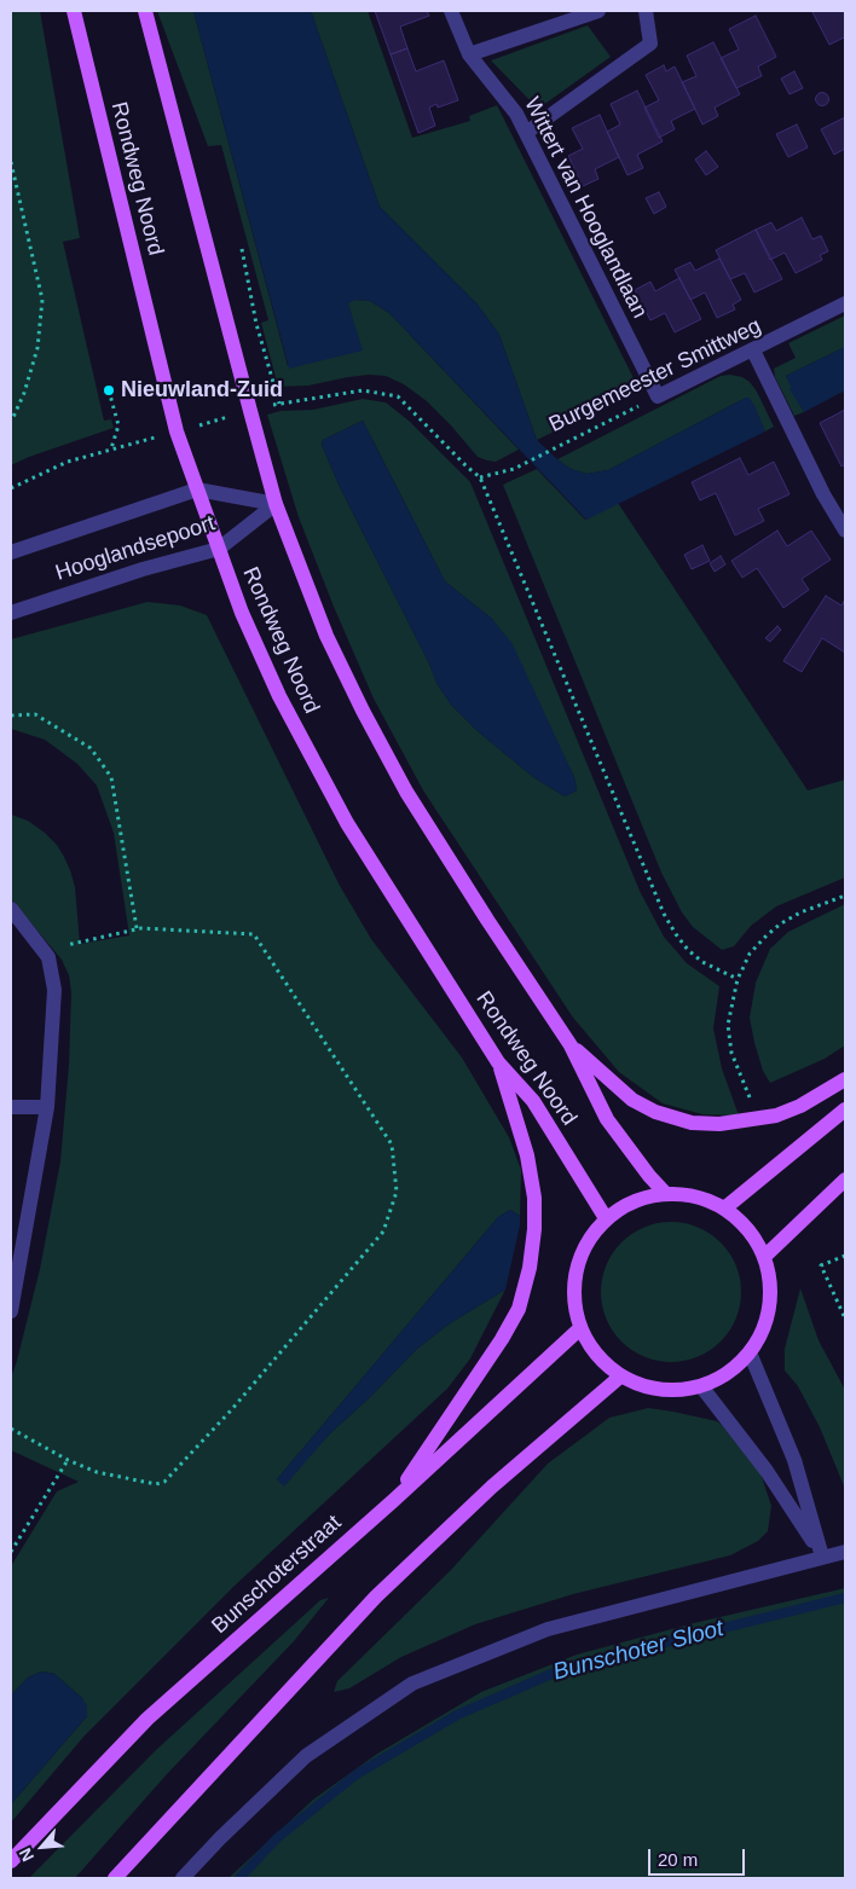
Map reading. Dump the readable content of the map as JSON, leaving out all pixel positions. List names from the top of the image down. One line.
{"streets":{"main road":["Rondweg Noord","Bunschoterstraat"],"street":["Wittert van Hooglandlaan","Burgemeester Smittweg","Hooglandsepoort"]},"crossings":[["Rondweg Noord","Hooglandsepoort"],["Rondweg Noord","Bunschoterstraat"],["Wittert van Hooglandlaan","Burgemeester Smittweg"]],"water":["Bunschoter Sloot"],"places":["Nieuwland-Zuid"],"scale_bar":"20 m","north":"bottom left"}
